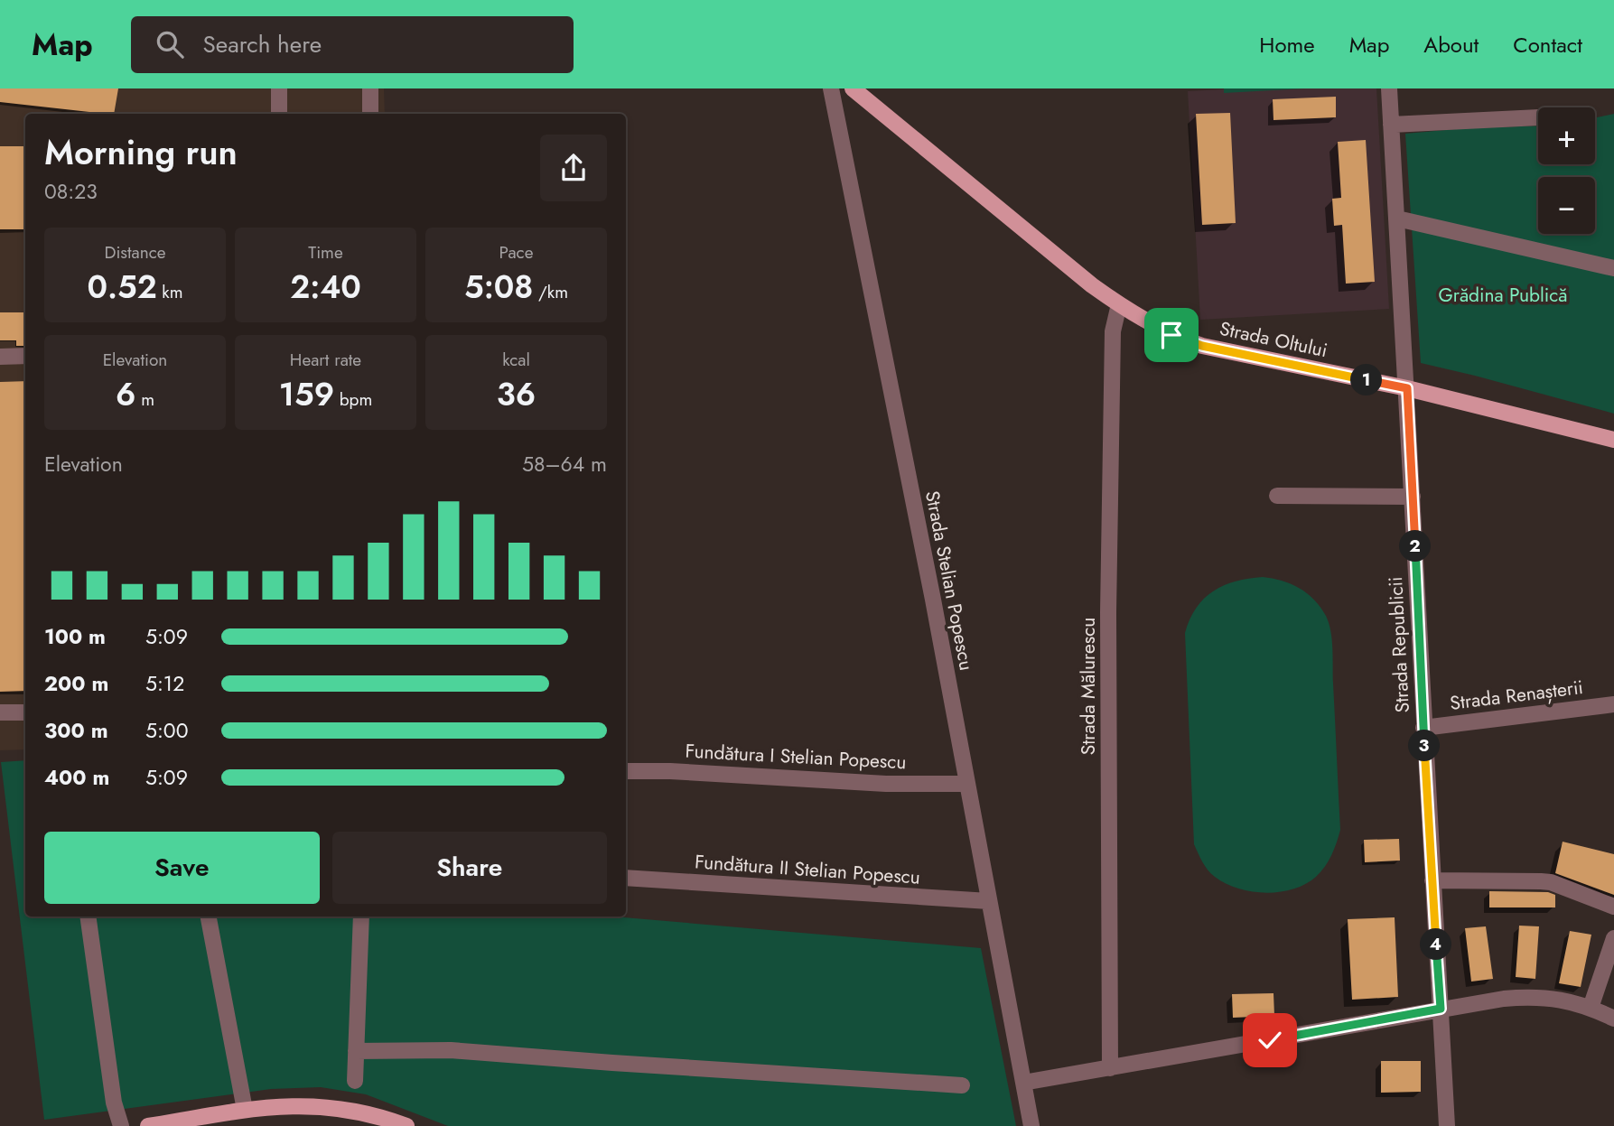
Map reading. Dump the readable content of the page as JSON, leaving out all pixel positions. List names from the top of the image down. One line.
{"streets":{"main road":["Strada Oltului"],"street":["Strada Stelian Popescu","Strada Republicii","Strada Mălurescu","Strada Renașterii","Fundătura I Stelian Popescu","Fundătura II Stelian Popescu"]},"crossings":[["Strada Oltului","Strada Republicii"],["Strada Oltului","Strada Mălurescu"],["Strada Stelian Popescu","Fundătura I Stelian Popescu"],["Strada Stelian Popescu","Fundătura II Stelian Popescu"],["Strada Republicii","Strada Renașterii"]],"parks":["Grădina Publică"],"page":{"header":"Map","search":"Search here","nav":["Home","Map","About","Contact"],"map_buttons":["+","−"],"heading":["Morning run","08:23"],"stats":[["Distance","0.52 km"],["Time","2:40"],["Pace","5:08 /km"],["Elevation","6 m"],["Heart rate","159 bpm"],["kcal","36"]],"pins":["1","2","3","4"],"chart":["Elevation","58–64 m"],"list":[{"name":"100 m","note":"5:09"},{"name":"200 m","note":"5:12"},{"name":"300 m","note":"5:00"},{"name":"400 m","note":"5:09"}],"buttons":["Save","Share"]}}
